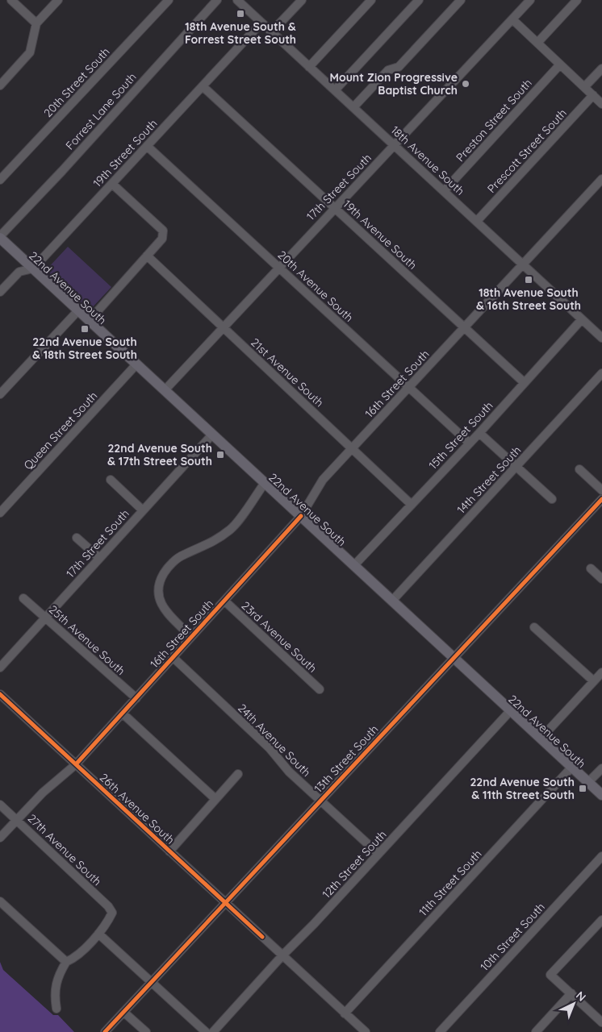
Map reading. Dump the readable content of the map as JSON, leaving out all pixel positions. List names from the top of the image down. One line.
{"streets":{"main road":["22nd Avenue South"],"street":["20th Street South","Forrest Lane South","Preston Street South","Prescott Street South","19th Street South","18th Avenue South","17th Street South","19th Avenue South","20th Avenue South","21st Avenue South","16th Street South","Queen Street South","15th Street South","14th Street South","23rd Avenue South","25th Avenue South","24th Avenue South","13th Street South","26th Avenue South","27th Avenue South","12th Street South","11th Street South","10th Street South"]},"crossings":[["Forrest Lane South","22nd Avenue South"],["Preston Street South","18th Avenue South"],["Prescott Street South","18th Avenue South"],["19th Street South","18th Avenue South"],["19th Street South","19th Avenue South"],["19th Street South","20th Avenue South"],["19th Street South","22nd Avenue South"],["18th Avenue South","17th Street South"],["18th Avenue South","16th Street South"],["18th Avenue South","15th Street South"],["17th Street South","19th Avenue South"],["17th Street South","20th Avenue South"],["17th Street South","22nd Avenue South"],["17th Street South","21st Avenue South"],["17th Street South","25th Avenue South"],["19th Avenue South","16th Street South"],["19th Avenue South","15th Street South"],["20th Avenue South","16th Street South"],["20th Avenue South","15th Street South"],["22nd Avenue South","16th Street South"],["22nd Avenue South","Queen Street South"],["22nd Avenue South","15th Street South"],["22nd Avenue South","14th Street South"],["22nd Avenue South","13th Street South"],["22nd Avenue South","12th Street South"],["22nd Avenue South","11th Street South"],["21st Avenue South","16th Street South"],["21st Avenue South","15th Street South"],["16th Street South","23rd Avenue South"],["16th Street South","25th Avenue South"],["16th Street South","24th Avenue South"],["16th Street South","26th Avenue South"],["16th Street South","27th Avenue South"],["24th Avenue South","13th Street South"],["24th Avenue South","12th Street South"],["13th Street South","26th Avenue South"],["26th Avenue South","12th Street South"],["26th Avenue South","11th Street South"]],"places":{"transit":["18th Avenue South & Forrest Street South","18th Avenue South & 16th Street South","22nd Avenue South & 18th Street South","22nd Avenue South & 17th Street South","22nd Avenue South & 11th Street South"],"other":["Mount Zion Progressive Baptist Church"]},"north":"top right"}
